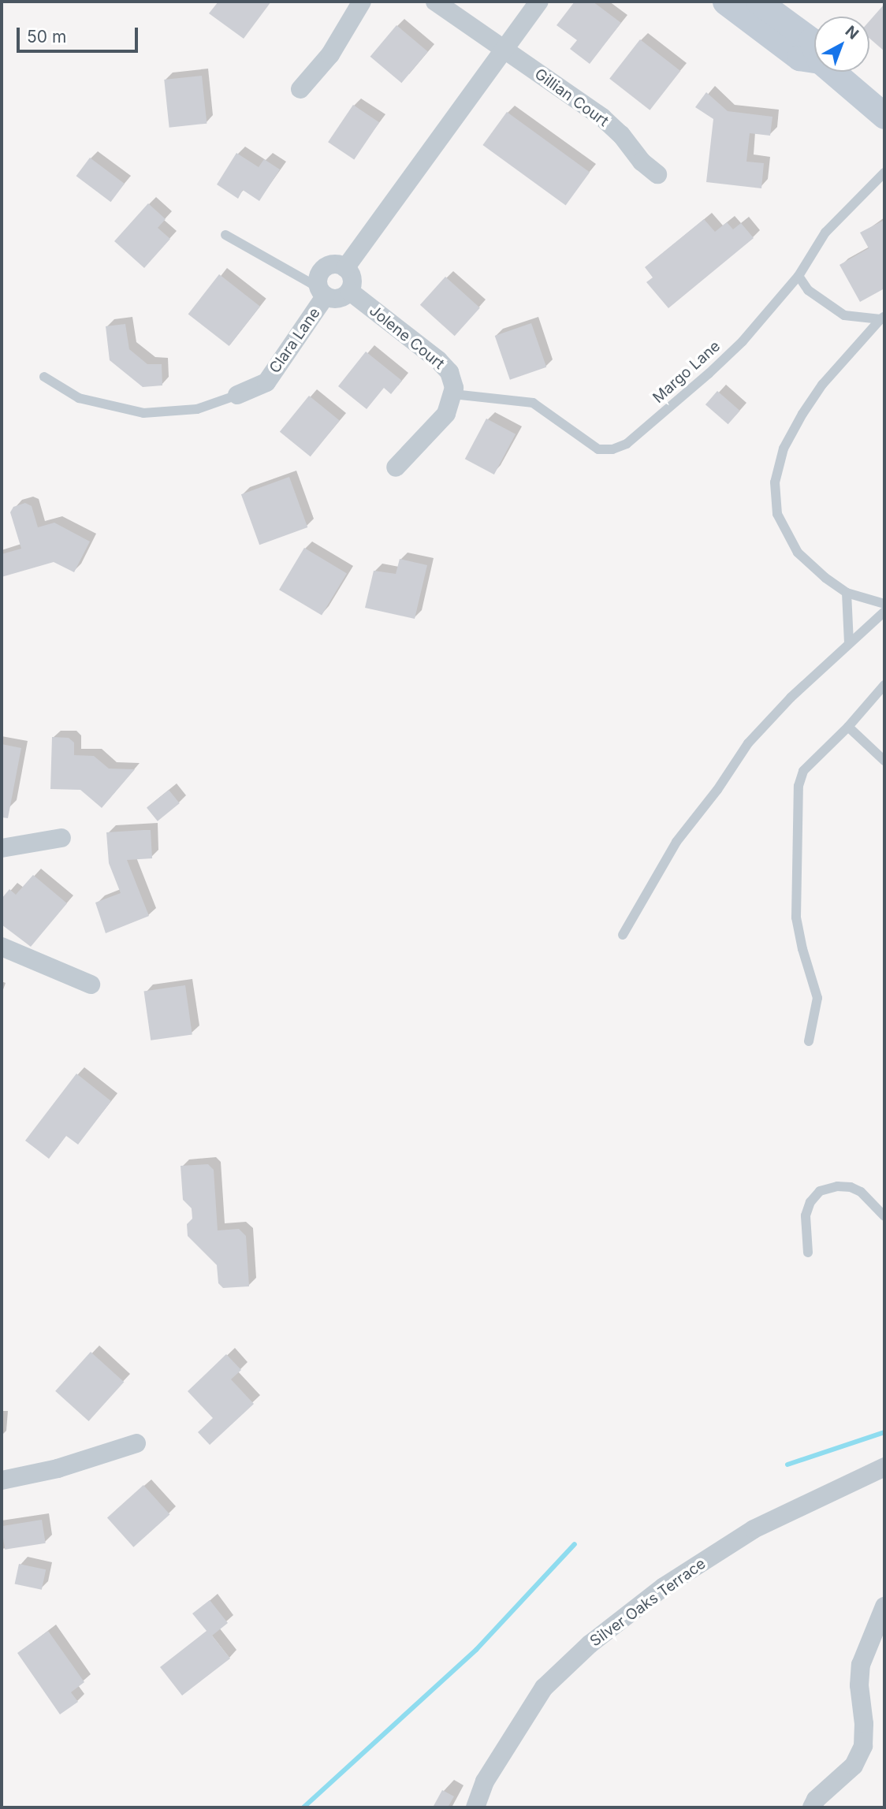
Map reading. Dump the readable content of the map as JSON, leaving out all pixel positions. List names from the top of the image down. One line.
{"streets":{"street":["Gillian Court","Jolene Court","Clara Lane","Silver Oaks Terrace"],"lane":["Margo Lane"]},"crossings":[["Jolene Court","Clara Lane"],["Jolene Court","Margo Lane"]],"scale_bar":"50 m","north":"top right"}
